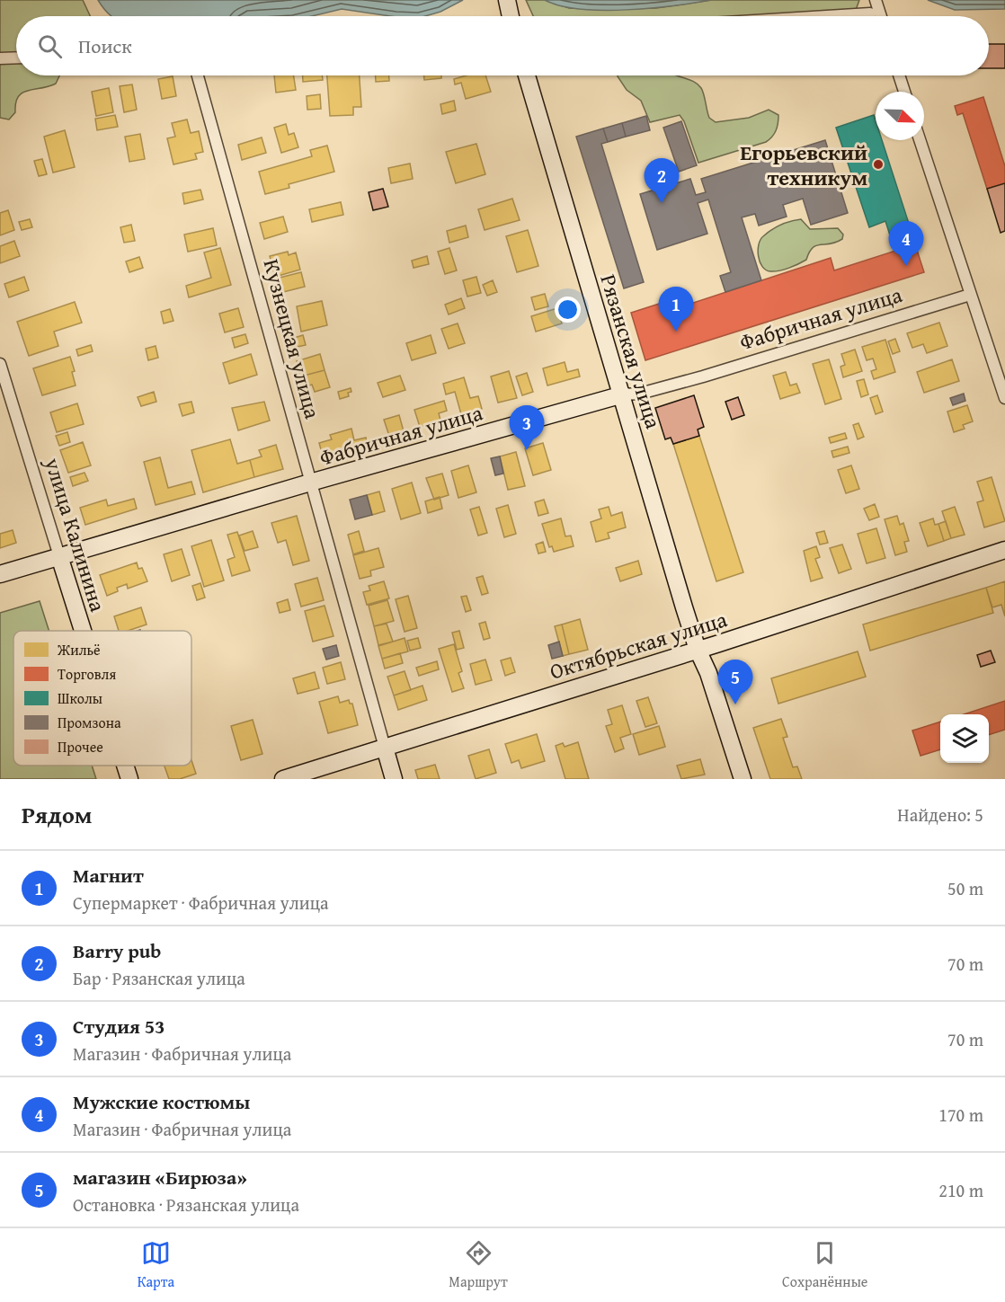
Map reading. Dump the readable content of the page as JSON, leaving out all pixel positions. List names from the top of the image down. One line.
{"streets":{"street":["Фабричная улица","Кузнецкая улица","Рязанская улица","улица Калинина","Октябрьская улица"]},"crossings":[["Фабричная улица","Кузнецкая улица"],["Фабричная улица","Рязанская улица"],["Фабричная улица","улица Калинина"],["Кузнецкая улица","Октябрьская улица"],["Рязанская улица","Октябрьская улица"]],"places":["Егорьевский техникум"],"legend":["Жильё","Торговля","Школы","Промзона","Прочее"],"north":"bottom right","page":{"search":"Поиск","pins":["2","4","1","3","5"],"heading":["Рядом","Найдено: 5"],"list":[{"mark":"1","name":"Магнит","note":"Супермаркет · Фабричная улица","value":"50 m"},{"mark":"2","name":"Barry pub","note":"Бар · Рязанская улица","value":"70 m"},{"mark":"3","name":"Студия 53","note":"Магазин · Фабричная улица","value":"70 m"},{"mark":"4","name":"Мужские костюмы","note":"Магазин · Фабричная улица","value":"170 m"},{"mark":"5","name":"магазин «Бирюза»","note":"Остановка · Рязанская улица","value":"210 m"}],"nav":["Карта","Маршрут","Сохранённые"]}}
